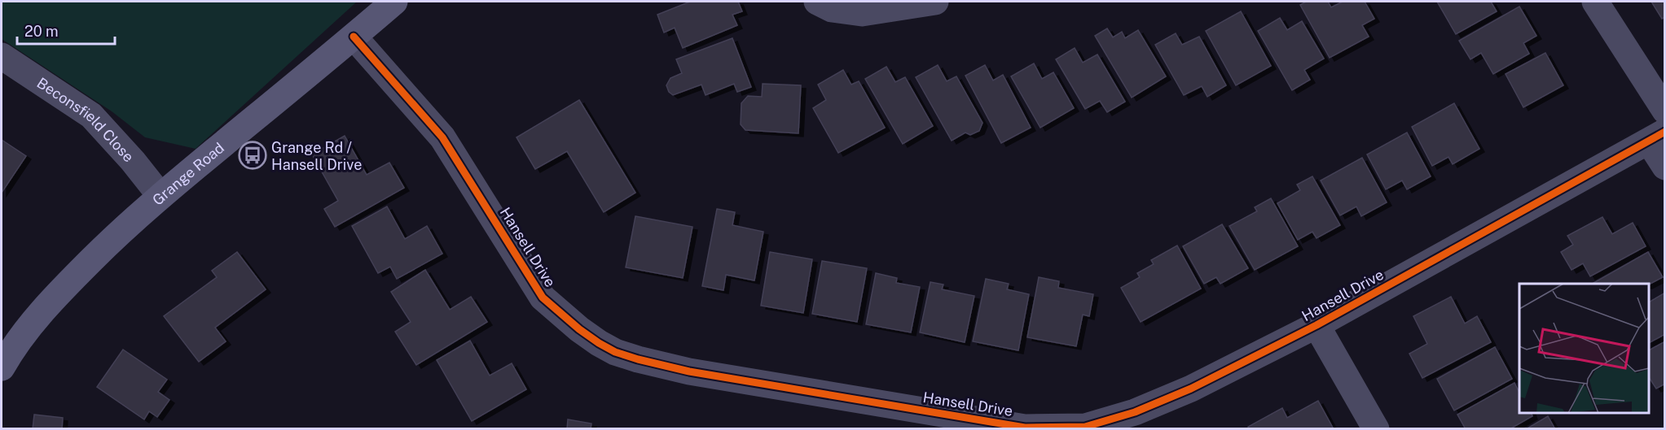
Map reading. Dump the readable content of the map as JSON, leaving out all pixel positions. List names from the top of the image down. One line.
{"streets":{"main road":["Grange Road"],"street":["Beconsfield Close","Hansell Drive"]},"crossings":[["Beconsfield Close","Grange Road"],["Grange Road","Hansell Drive"]],"places":{"bus stop":["Grange Rd / Hansell Drive"]},"scale_bar":"20 m"}
